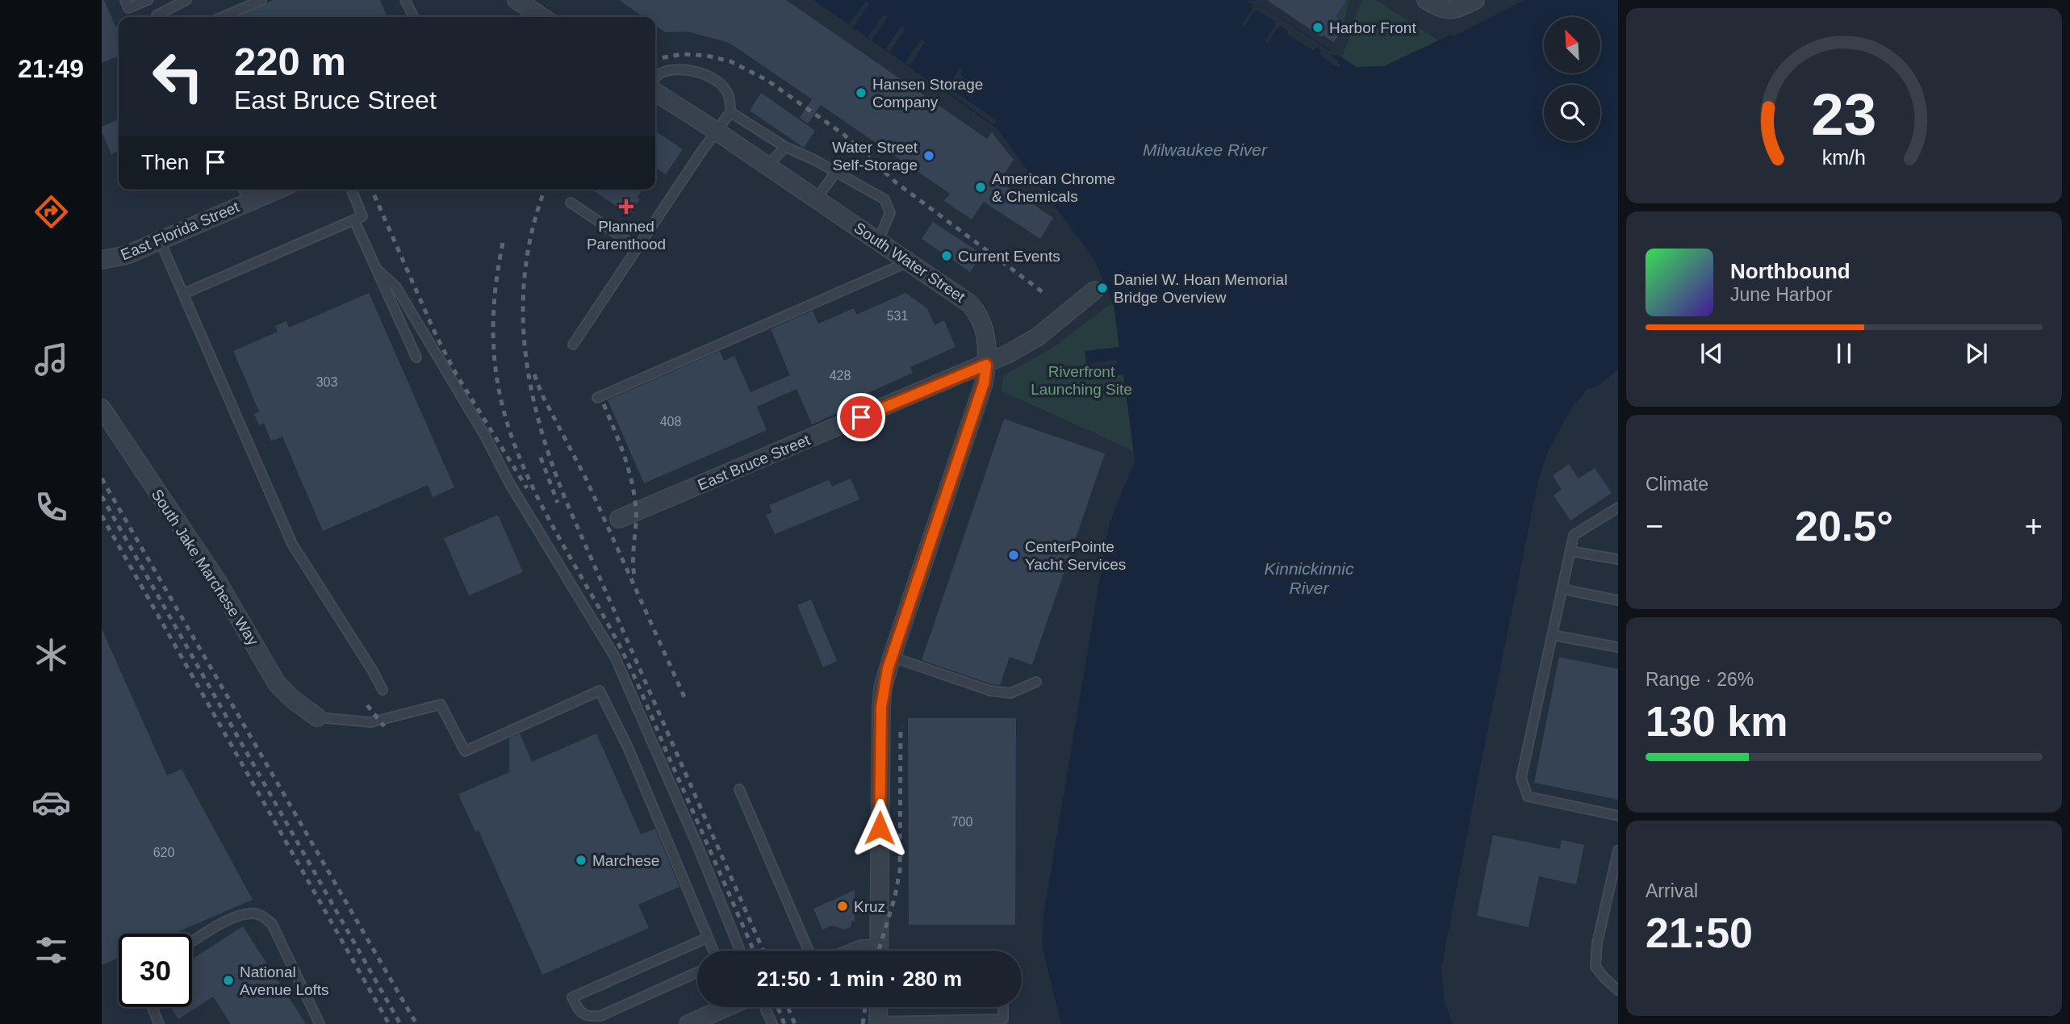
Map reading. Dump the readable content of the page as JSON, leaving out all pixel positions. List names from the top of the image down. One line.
{"streets":{"street":["East Florida Street","South Water Street","East Bruce Street","South Jake Marchese Way"]},"crossings":[["South Water Street","East Bruce Street"]],"water":["Milwaukee River","Kinnickinnic River"],"parks":["Riverfront Launching Site"],"places":{"other":["Harbor Front","Hansen Storage Company","Water Street Self-Storage","American Chrome & Chemicals","Current Events","Daniel W. Hoan Memorial Bridge Overview","CenterPointe Yacht Services","Marchese","Kruz","National Avenue Lofts"],"health":["Planned Parenthood"]},"house_numbers":["531","428","303","408","700","620"],"north":"top left","page":{"tabs":"21:49","turn":["220 m","East Bruce Street"],"then":"Then","song":["Northbound","June Harbor"],"tile":["Climate",["Range · 26%","130 km"],["Arrival","21:50"]],"heat":["−","20.5°","+"],"limit":"30","trip":"21:50 · 1 min · 280 m","gauge":["23","km/h"]}}
